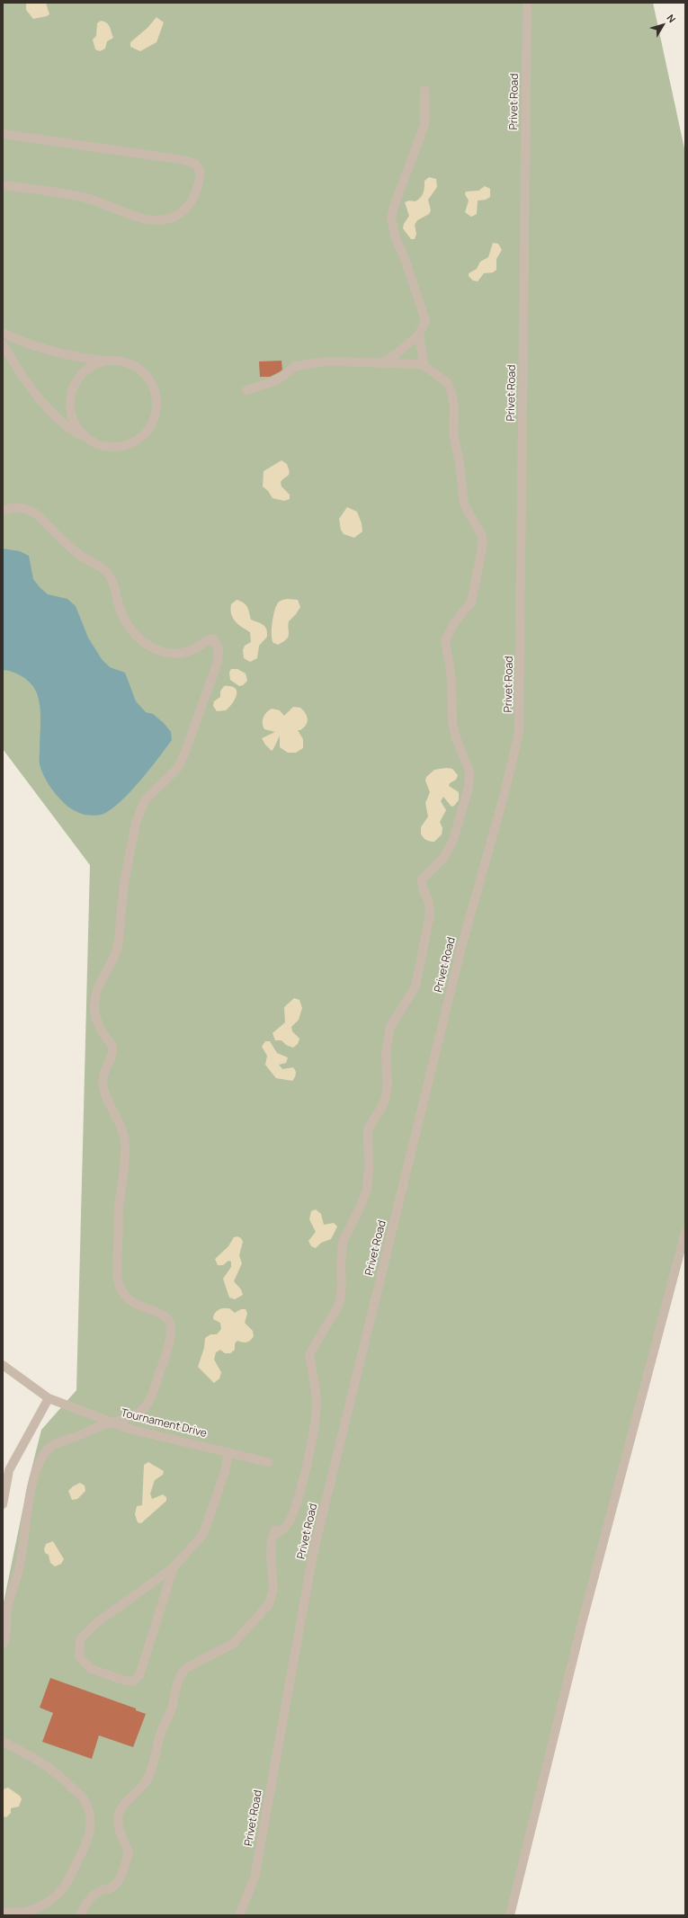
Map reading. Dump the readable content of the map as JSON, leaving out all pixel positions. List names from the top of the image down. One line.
{"streets":{"street":["Privet Road","Tournament Drive"]},"north":"top right"}
